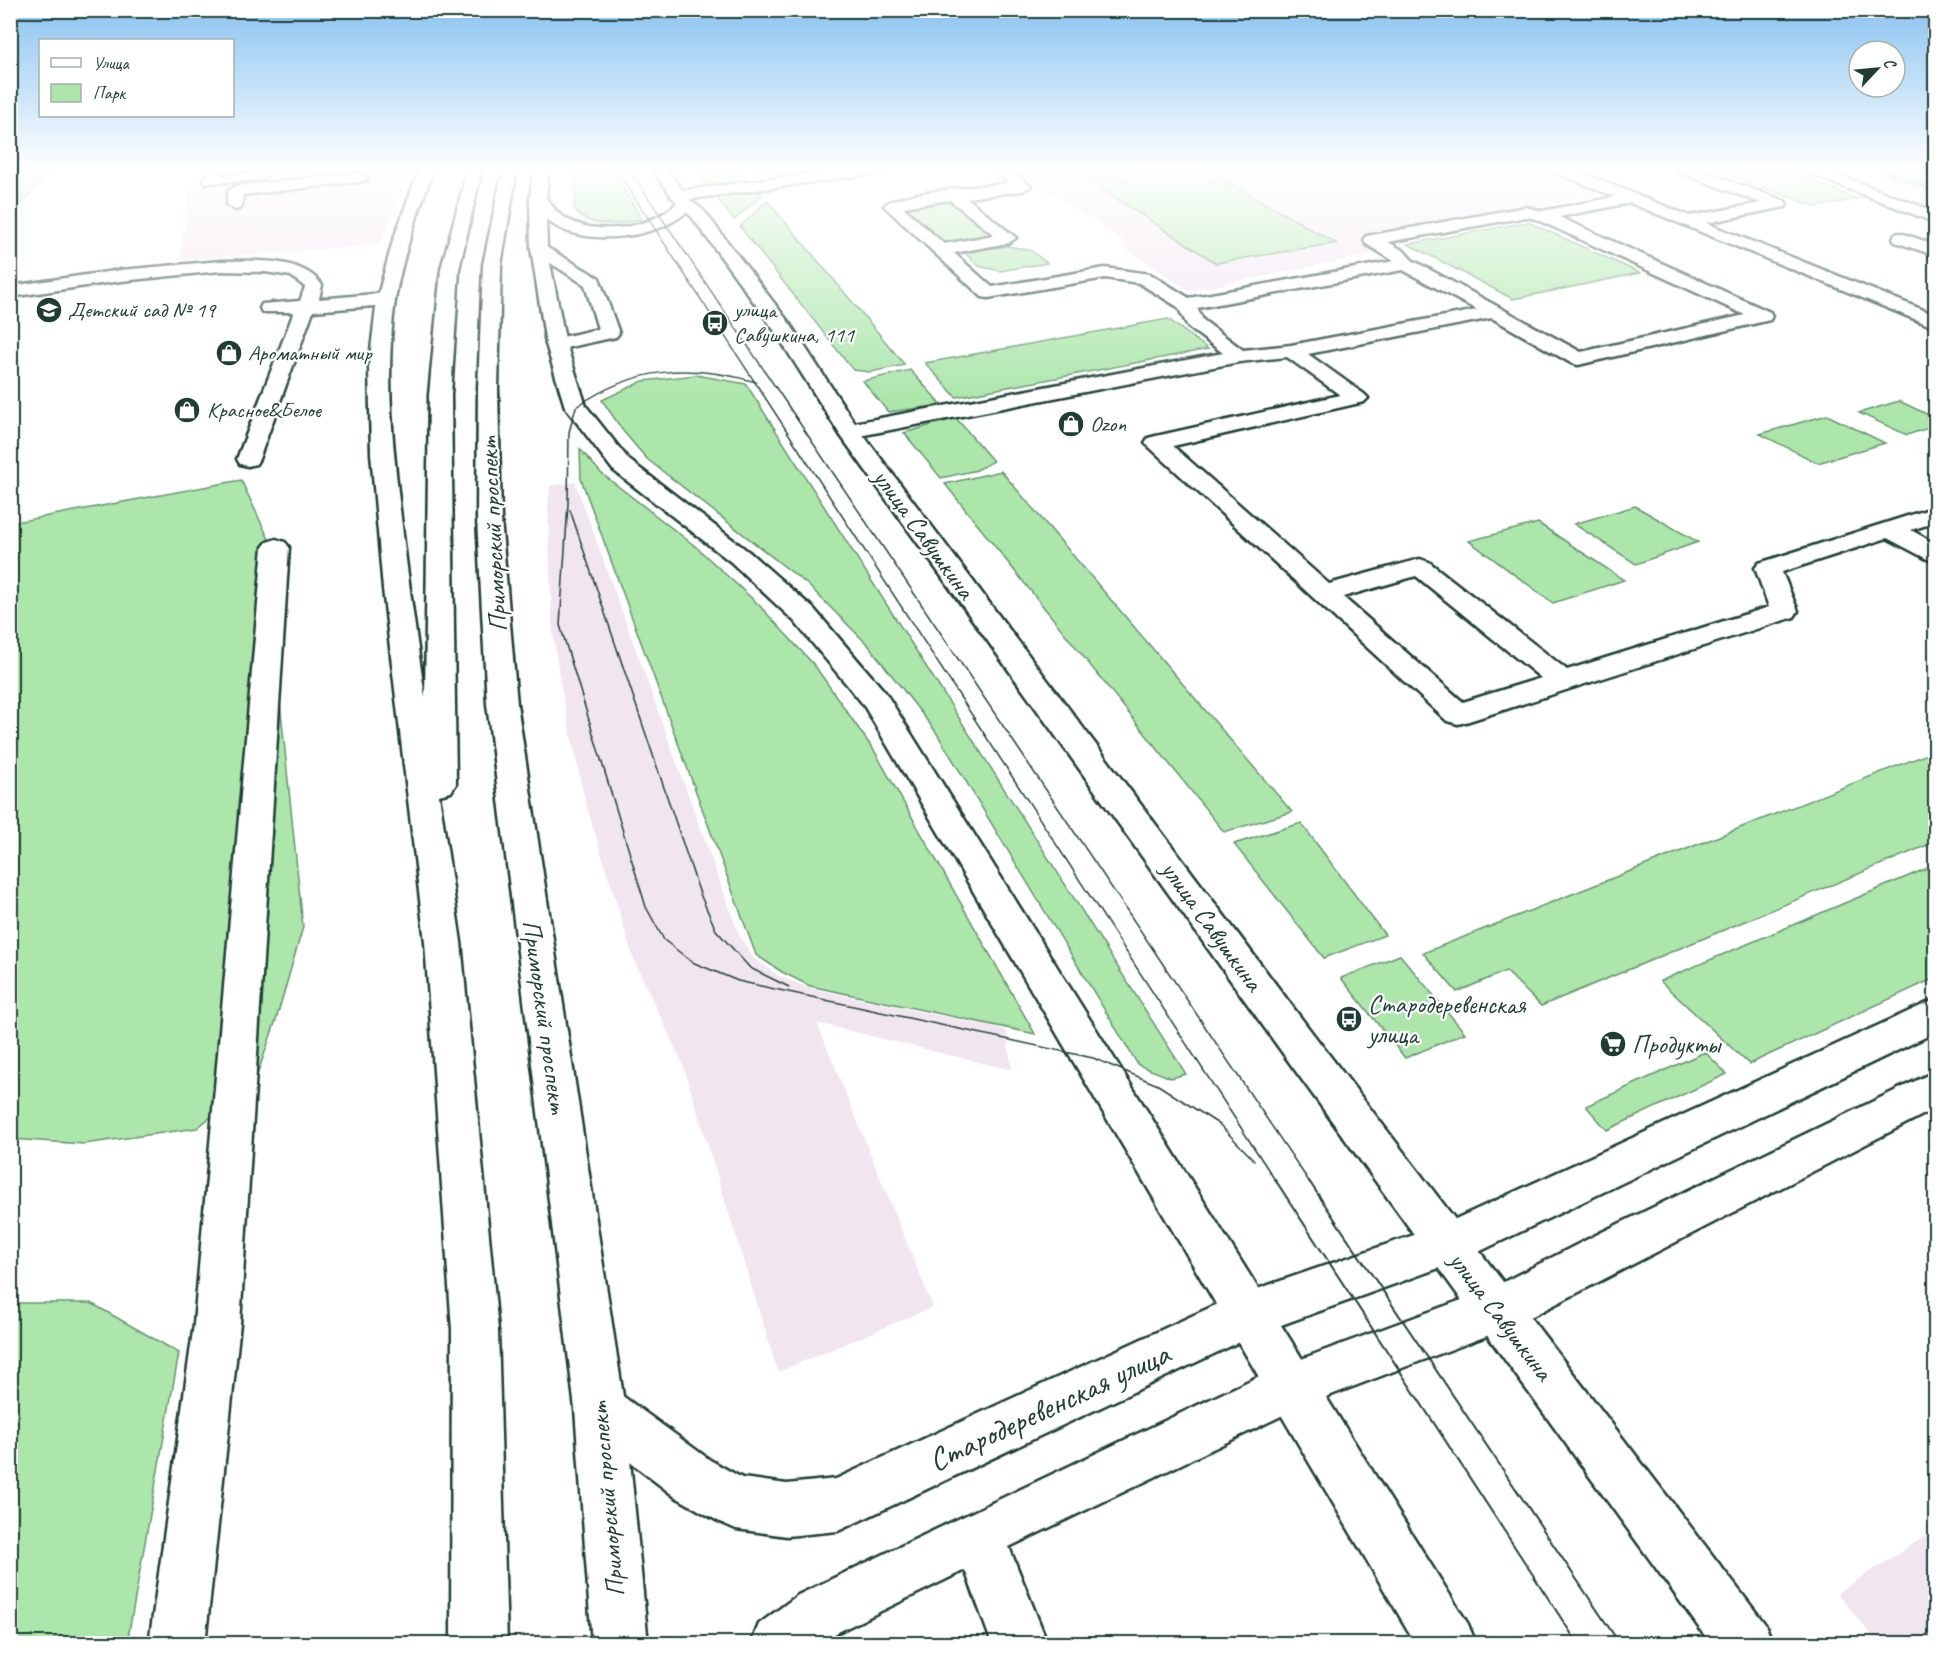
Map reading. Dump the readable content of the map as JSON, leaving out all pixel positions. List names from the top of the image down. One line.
{"streets":{"main road":["Приморский проспект","улица Савушкина","Стародеревенская улица"]},"crossings":[["Приморский проспект","Стародеревенская улица"],["улица Савушкина","Стародеревенская улица"]],"places":{"school or university":["Детский сад № 19"],"bus stop":["улица Савушкина, 111","Стародеревенская улица"],"shop":["Ароматный мир","Красное&Белое","Ozon"],"supermarket":["Продукты"]},"legend":["Улица","Парк"],"north":"top right"}
